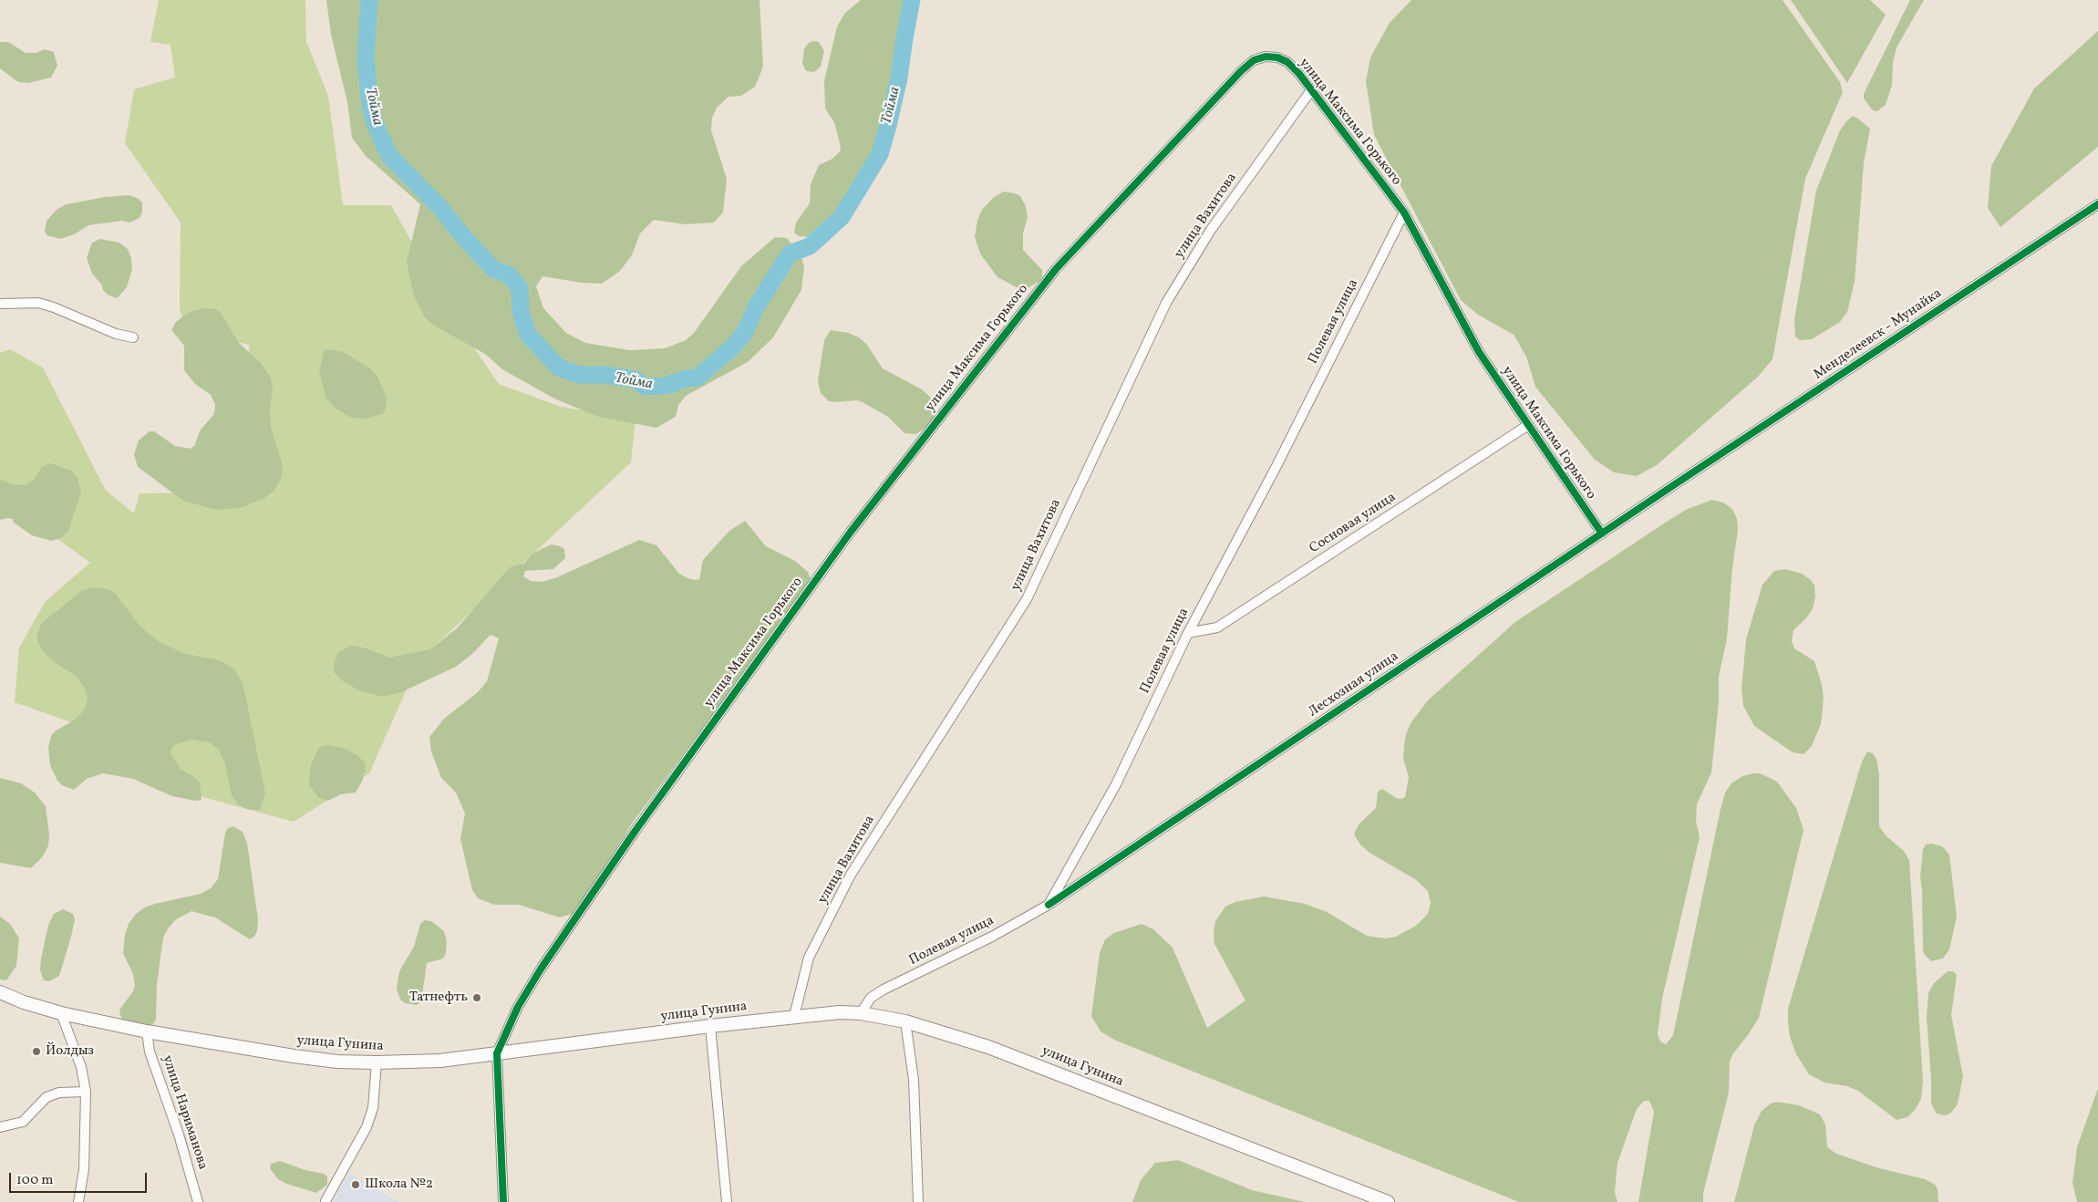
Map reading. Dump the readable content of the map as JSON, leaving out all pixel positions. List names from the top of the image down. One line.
{"streets":{"main road":["улица Гунина"],"street":["улица Максима Горького","улица Вахитова","Полевая улица","Менделеевск - Мунайка","Сосновая улица","Лесхозная улица","улица Нариманова"]},"crossings":[["улица Максима Горького","улица Вахитова"],["улица Максима Горького","Полевая улица"],["улица Максима Горького","Сосновая улица"],["улица Максима Горького","Лесхозная улица"],["улица Максима Горького","улица Гунина"],["улица Вахитова","улица Гунина"],["Полевая улица","Сосновая улица"],["Полевая улица","Лесхозная улица"],["Полевая улица","улица Гунина"],["Менделеевск - Мунайка","Лесхозная улица"],["улица Гунина","улица Нариманова"]],"water":["Тойма"],"places":["Татнефть","Йолдыз","Школа №2"],"scale_bar":"100 m"}
